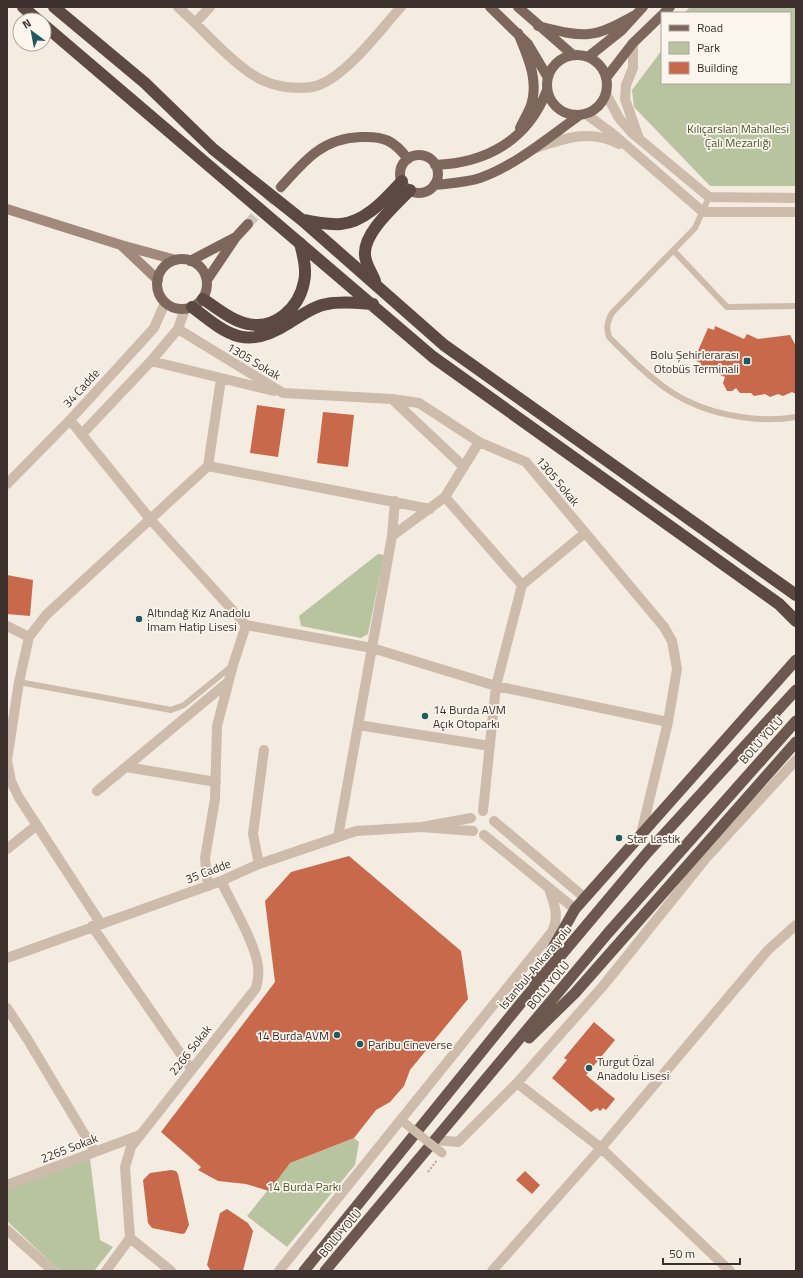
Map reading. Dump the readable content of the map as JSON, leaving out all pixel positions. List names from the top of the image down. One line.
{"streets":{"highway":["BOLU YOLU","İstanbul-Ankara yolu"],"street":["1305 Sokak","34 Cadde","35 Cadde","2266 Sokak","2265 Sokak"]},"crossings":[["35 Cadde","2266 Sokak"],["2266 Sokak","2265 Sokak"]],"parks":["Kılıçarslan Mahallesi Çalı Mezarlığı","14 Burda Parkı"],"places":{"transit":["Bolu Şehirlerarası Otobüs Terminali"],"other":["Altındağ Kız Anadolu İmam Hatip Lisesi","14 Burda AVM Açık Otoparkı","Star Lastik","14 Burda AVM","Paribu Cineverse","Turgut Özal Anadolu Lisesi"]},"legend":["Road","Park","Building"],"scale_bar":"50 m","north":"top left"}
